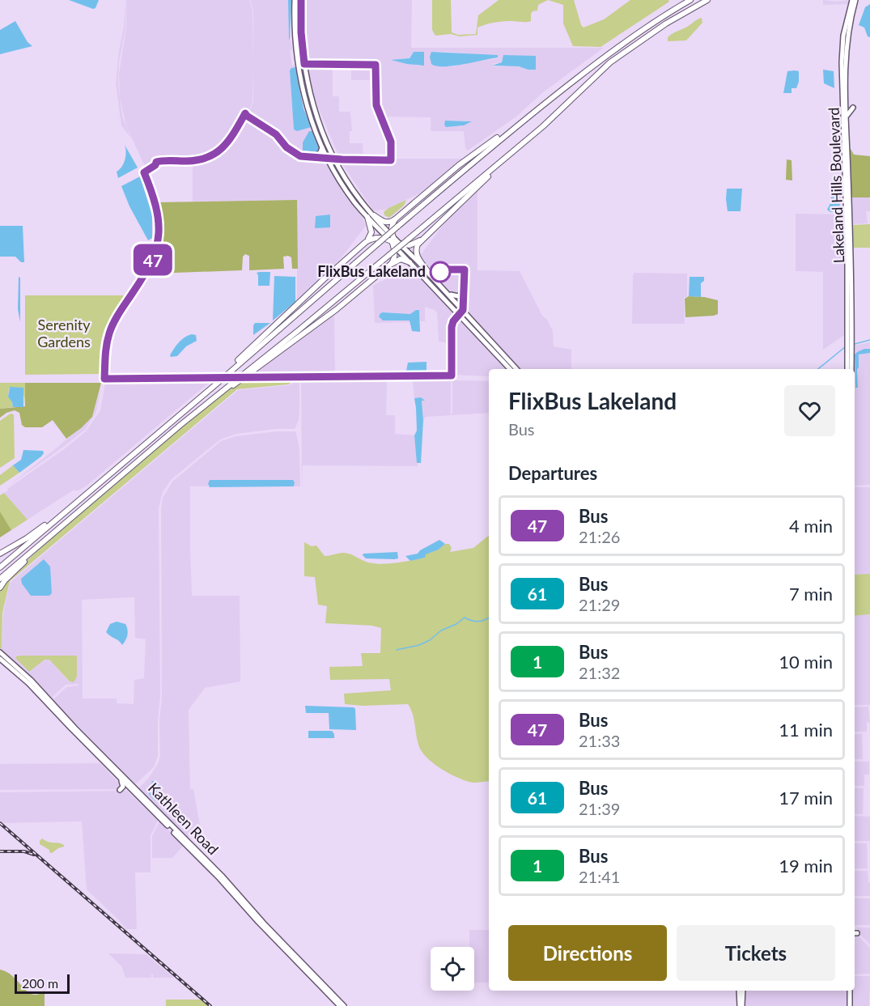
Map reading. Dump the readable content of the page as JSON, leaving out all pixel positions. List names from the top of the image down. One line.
{"streets":{"main road":["Lakeland Hills Boulevard","Kathleen Road"]},"parks":["Serenity Gardens"],"places":["FlixBus Lakeland"],"lines":["bus line 47"],"scale_bar":"200 m","page":{"on_map":"47","heading":[["FlixBus Lakeland","Bus"],"Departures"],"list":[{"mark":"47","name":"Bus","note":"21:26","value":"4 min"},{"mark":"61","name":"Bus","note":"21:29","value":"7 min"},{"mark":"1","name":"Bus","note":"21:32","value":"10 min"},{"mark":"47","name":"Bus","note":"21:33","value":"11 min"},{"mark":"61","name":"Bus","note":"21:39","value":"17 min"},{"mark":"1","name":"Bus","note":"21:41","value":"19 min"}],"buttons":["Directions","Tickets"],"scale":"200 m"}}
